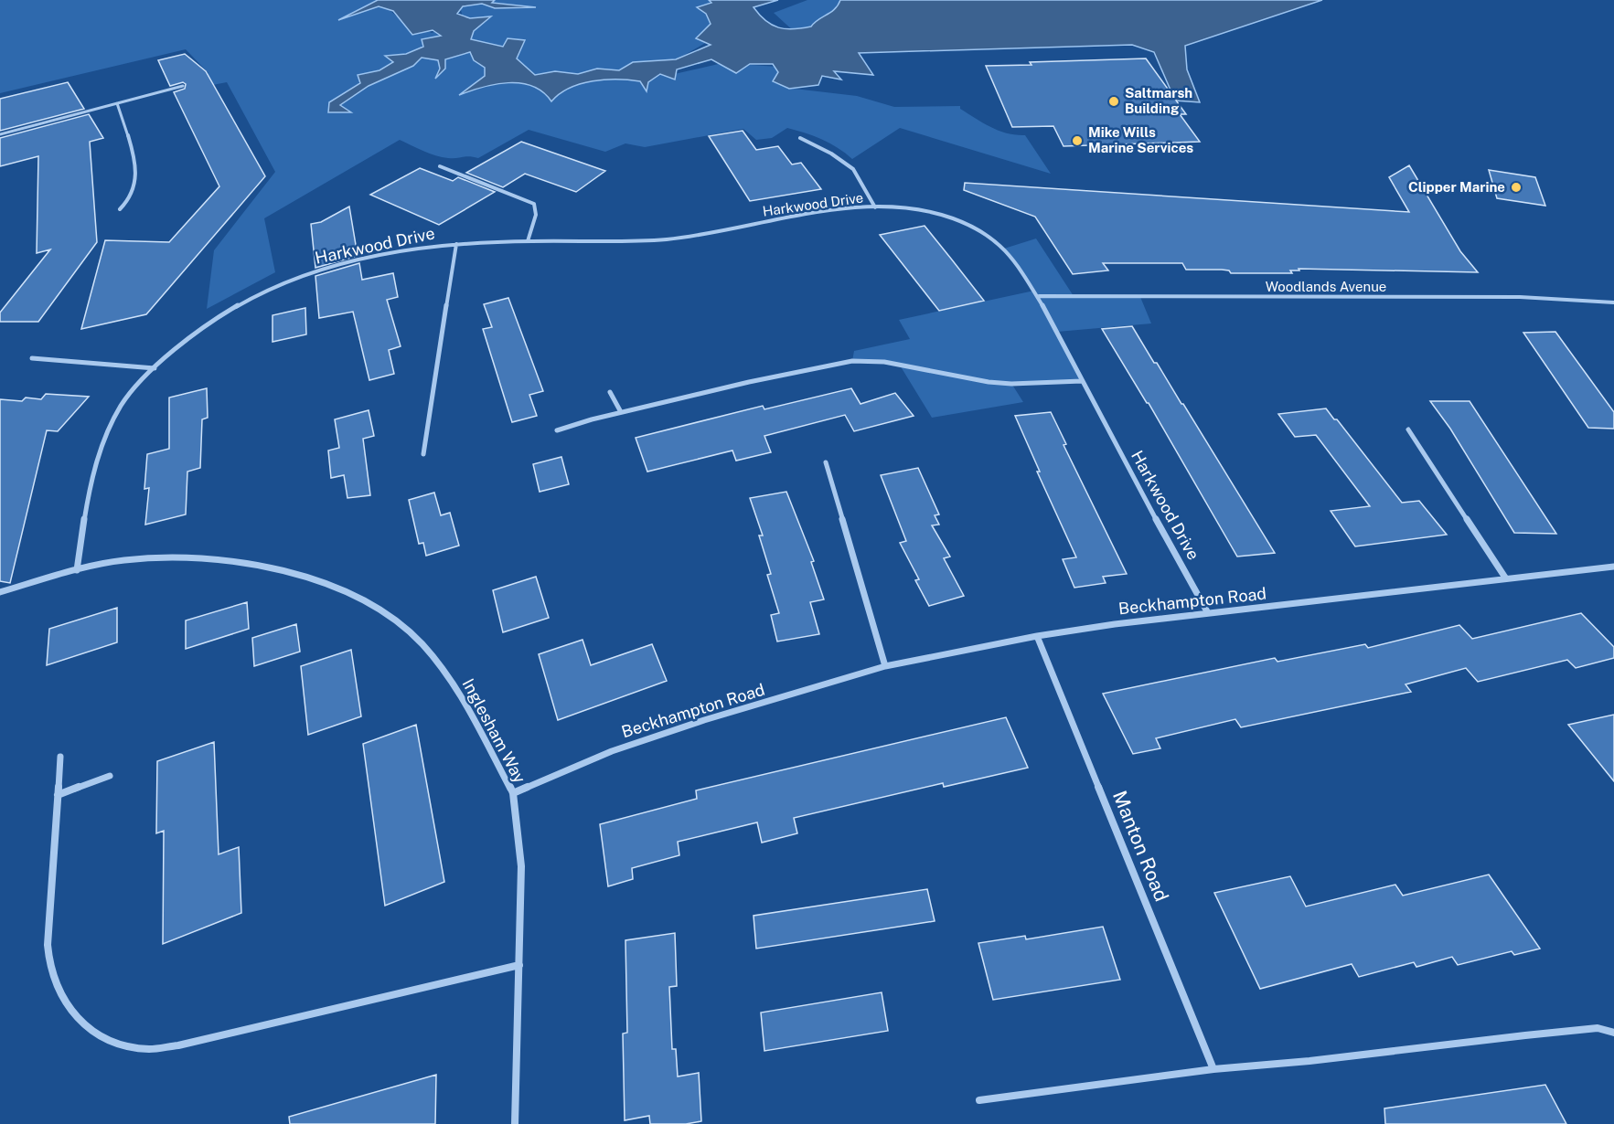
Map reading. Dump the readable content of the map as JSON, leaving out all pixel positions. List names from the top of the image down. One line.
{"streets":{"street":["Harkwood Drive","Woodlands Avenue","Beckhampton Road","Inglesham Way","Manton Road"]},"crossings":[["Harkwood Drive","Woodlands Avenue"],["Harkwood Drive","Beckhampton Road"],["Harkwood Drive","Inglesham Way"],["Beckhampton Road","Inglesham Way"],["Beckhampton Road","Manton Road"]],"places":["Saltmarsh Building","Mike Wills Marine Services","Clipper Marine"]}
